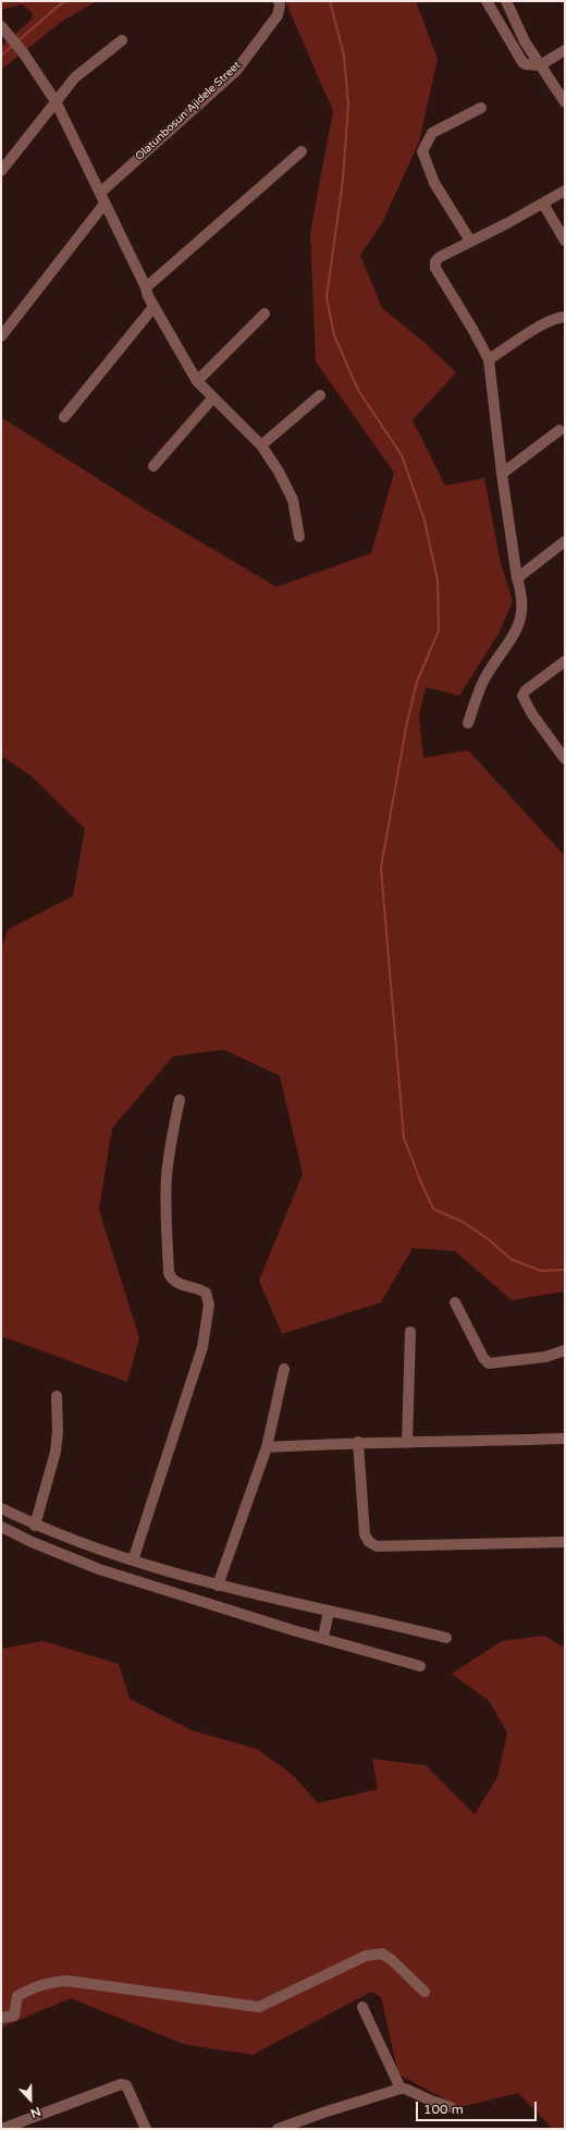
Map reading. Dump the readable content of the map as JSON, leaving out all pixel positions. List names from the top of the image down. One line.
{"streets":{"street":["Olatunbosun Ajidele Street"]},"scale_bar":"100 m","north":"bottom"}
